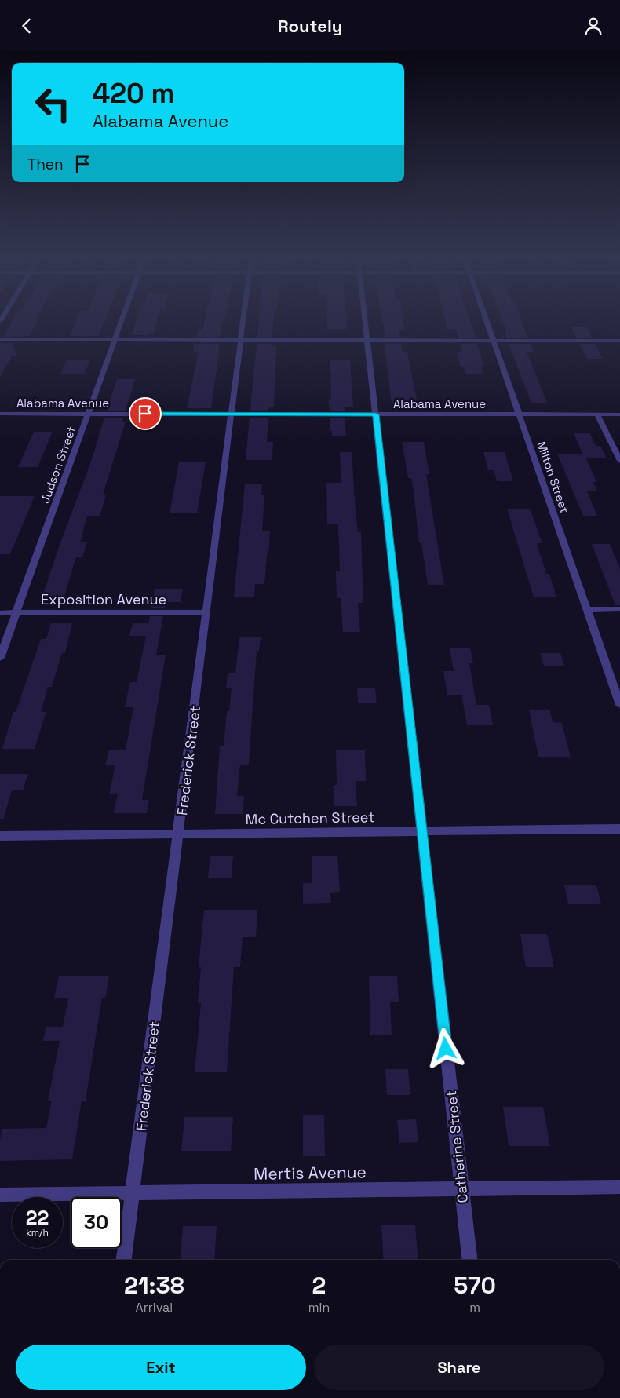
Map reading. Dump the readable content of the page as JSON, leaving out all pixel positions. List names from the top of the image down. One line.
{"streets":{"street":["Alabama Avenue","Judson Street","Milton Street","Exposition Avenue","Frederick Street","Mc Cutchen Street","Catherine Street","Mertis Avenue"]},"crossings":[["Alabama Avenue","Judson Street"],["Alabama Avenue","Milton Street"],["Alabama Avenue","Frederick Street"],["Alabama Avenue","Catherine Street"],["Judson Street","Exposition Avenue"],["Exposition Avenue","Frederick Street"],["Frederick Street","Mc Cutchen Street"],["Frederick Street","Mertis Avenue"],["Mc Cutchen Street","Catherine Street"],["Catherine Street","Mertis Avenue"]],"page":{"header":"Routely","turn":["420 m","Alabama Avenue"],"then":"Then","speed":"22 km/h","limit":"30","eta":["21:38","Arrival","2","min","570","m"],"buttons":["Exit","Share"]}}
